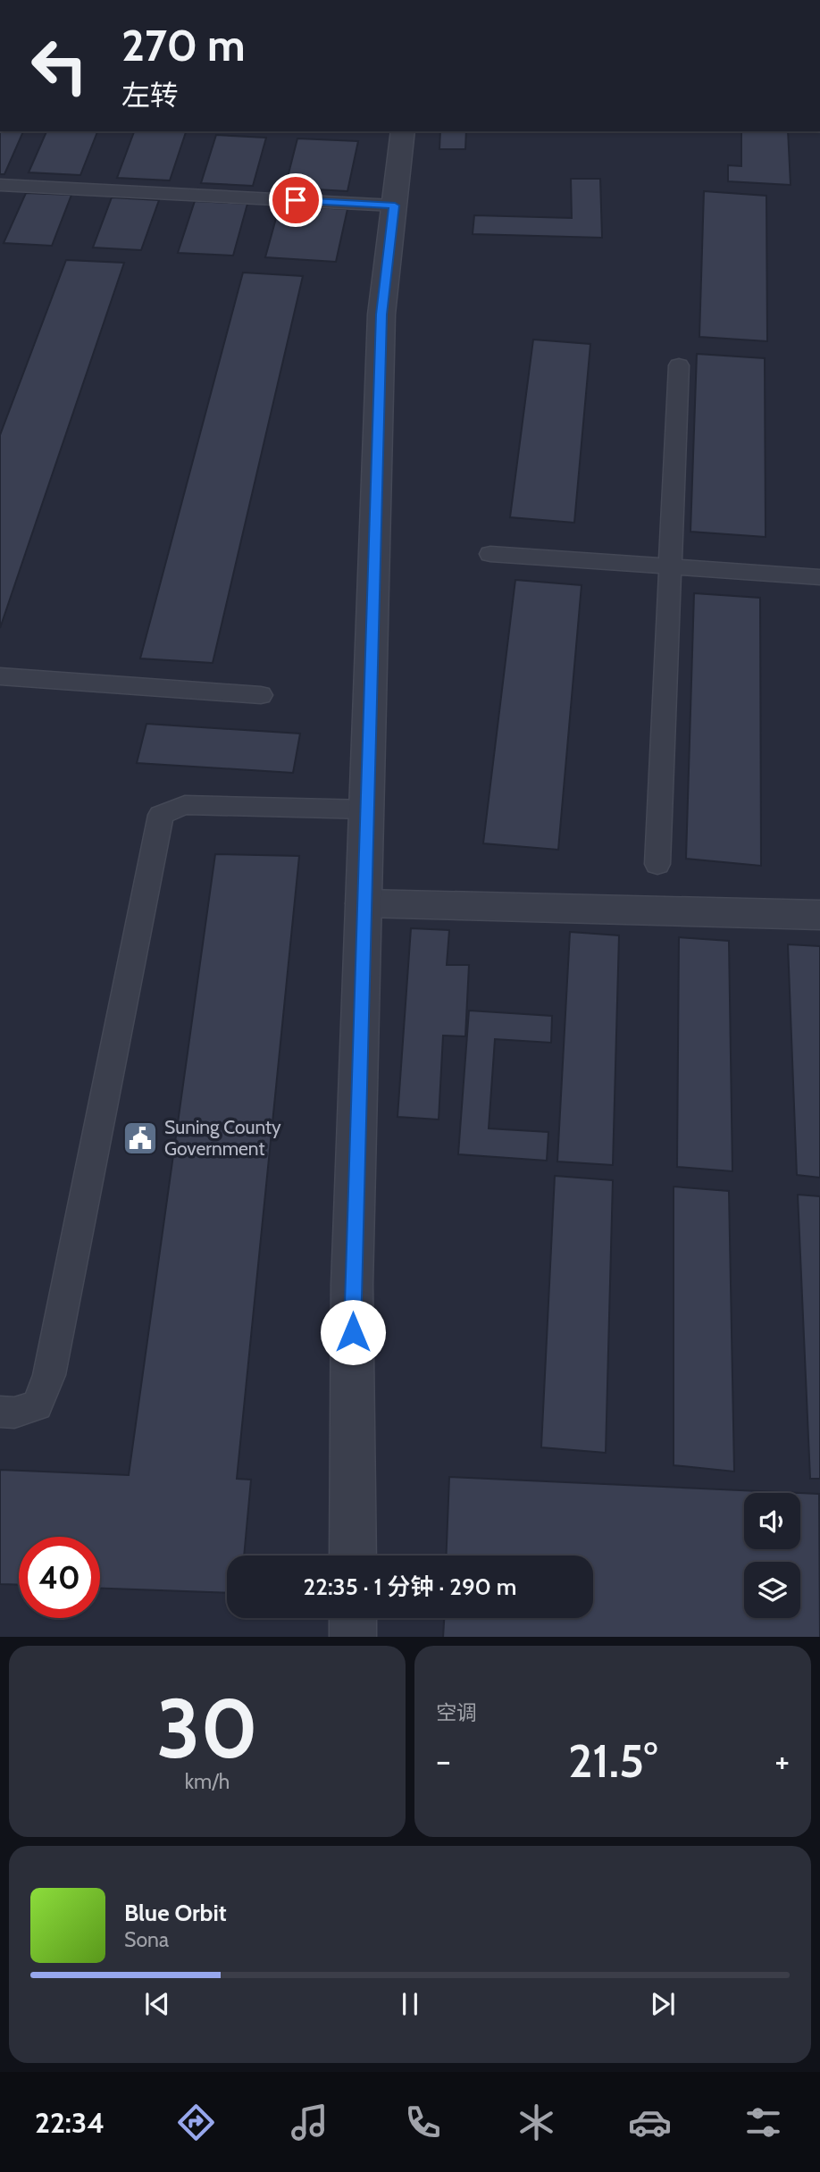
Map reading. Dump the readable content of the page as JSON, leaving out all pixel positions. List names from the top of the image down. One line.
{"places":{"public building":["Suning County Government"]},"page":{"turn":["270 m","左转"],"limit":"40","trip":"22:35 · 1 分钟 · 290 m","tile":[["30","km/h"],"空调"],"heat":["−","21.5°","+"],"song":["Blue Orbit","Sona"],"tabs":"22:34"}}
